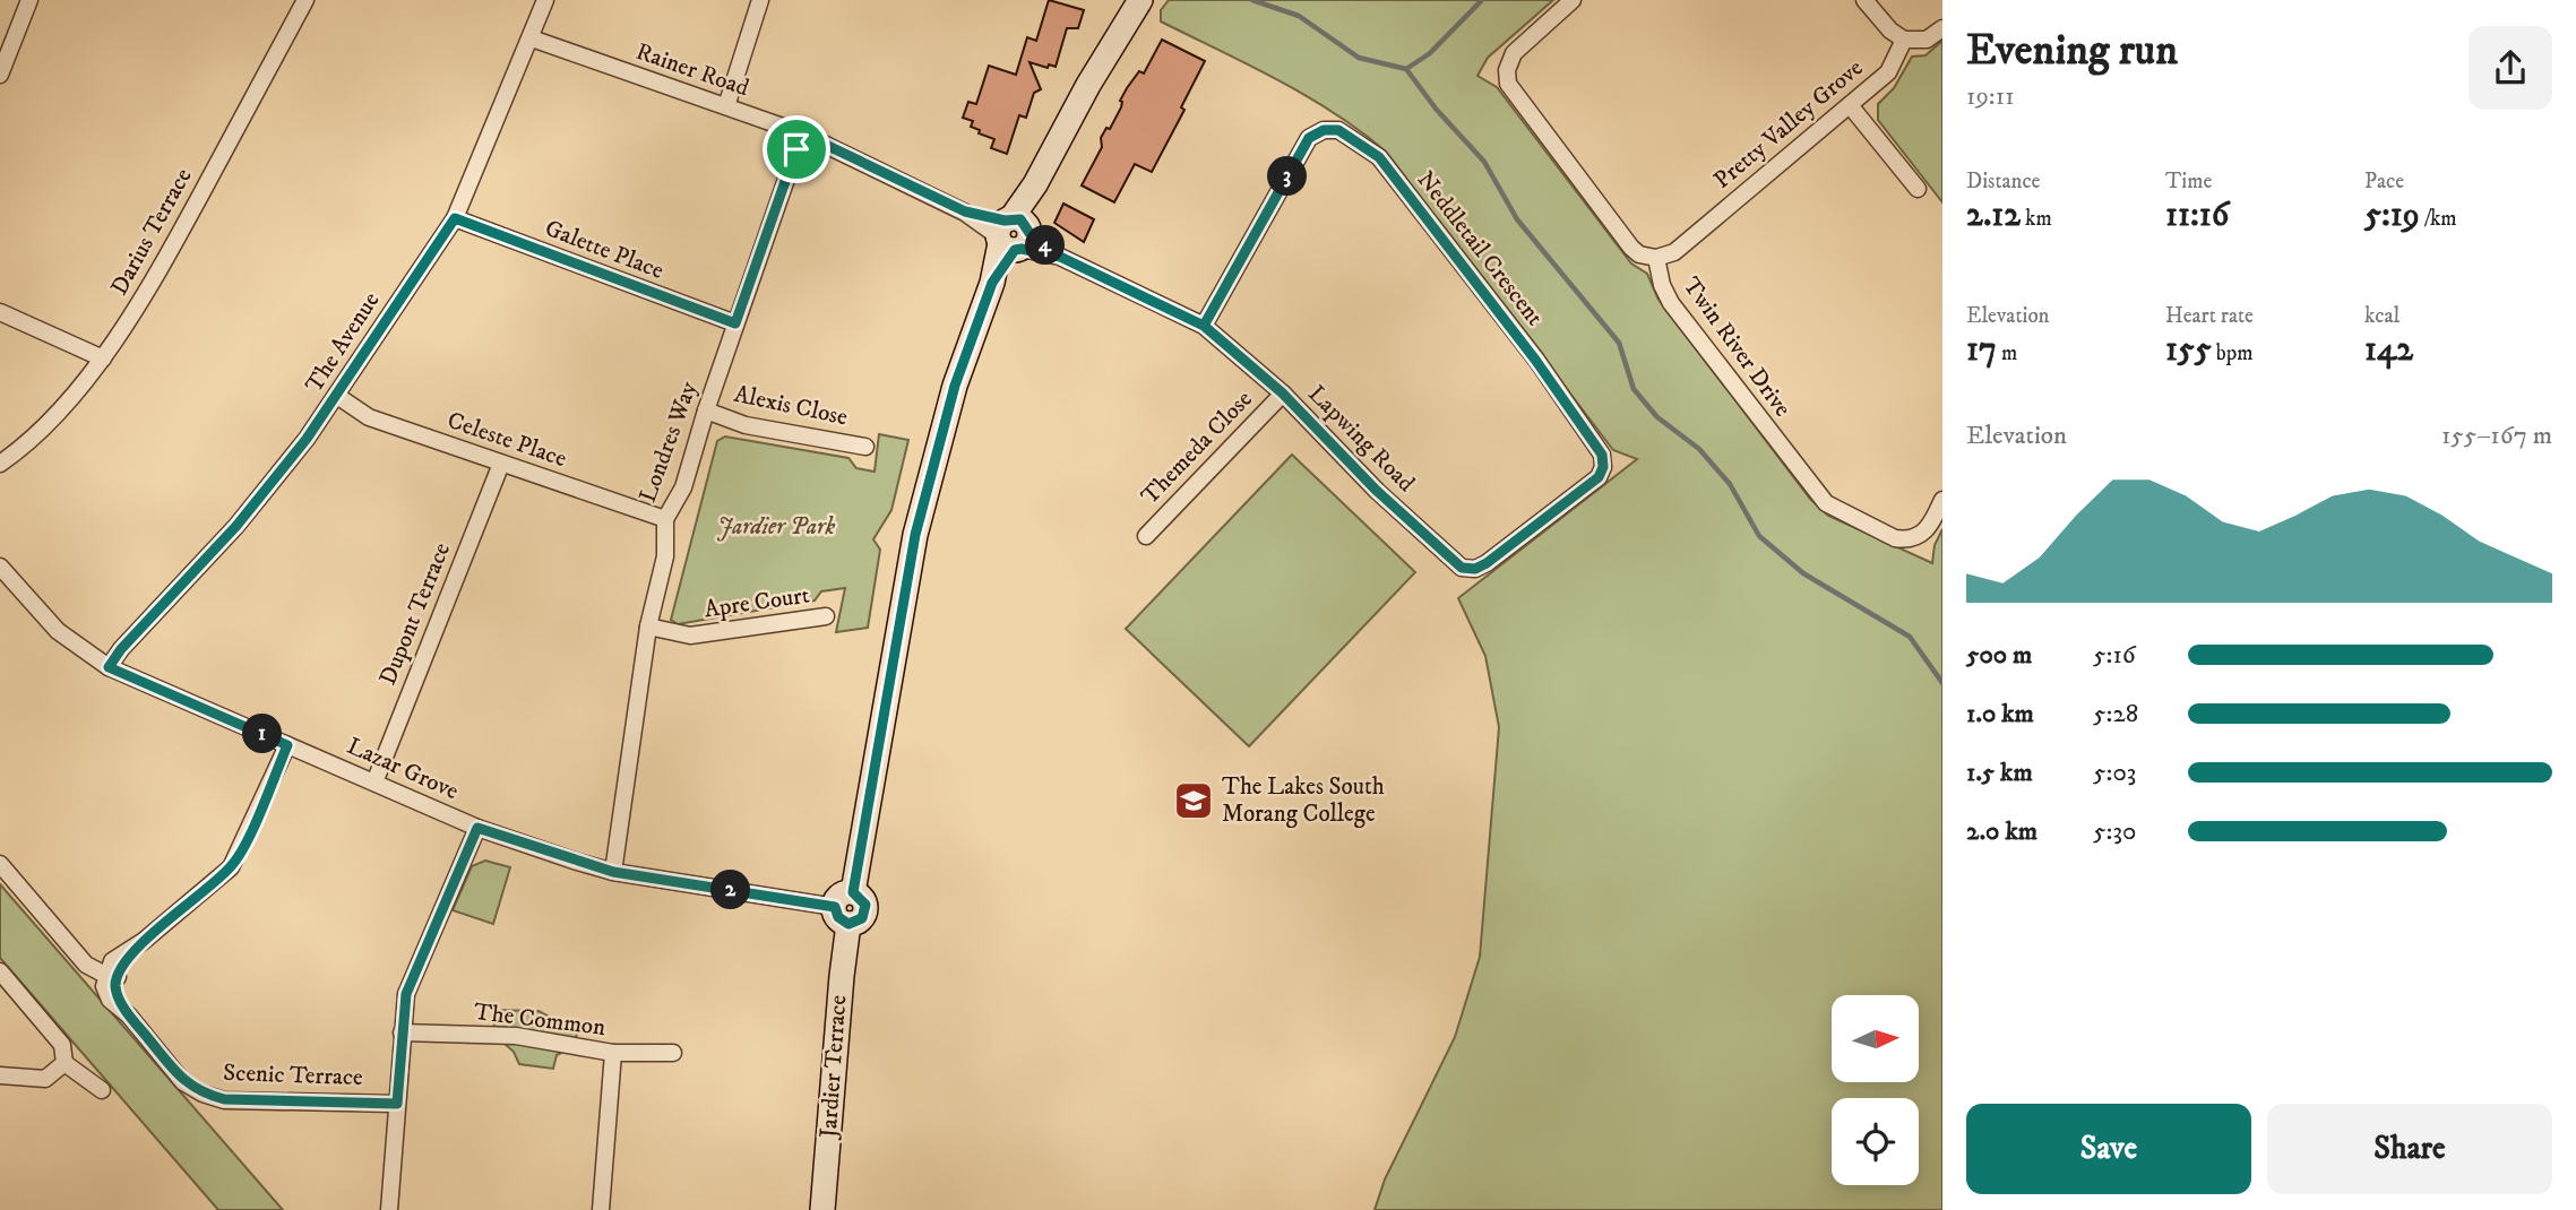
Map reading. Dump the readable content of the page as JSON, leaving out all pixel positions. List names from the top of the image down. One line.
{"streets":{"street":["Rainer Road","Pretty Valley Grove","Darius Terrace","Neddletail Crescent","Galette Place","The Avenue","Twin River Drive","Alexis Close","Lapwing Road","Celeste Place","Londres Way","Themeda Close","Apre Court","Dupont Terrace","Lazar Grove","The Common","Jardier Terrace","Scenic Terrace"]},"crossings":[["Rainer Road","The Avenue"],["Rainer Road","Lapwing Road"],["Rainer Road","Londres Way"],["Rainer Road","Jardier Terrace"],["Pretty Valley Grove","Twin River Drive"],["Neddletail Crescent","Lapwing Road"],["Galette Place","The Avenue"],["Galette Place","Londres Way"],["The Avenue","Celeste Place"],["The Avenue","Lazar Grove"],["Alexis Close","Londres Way"],["Lapwing Road","Themeda Close"],["Lapwing Road","Jardier Terrace"],["Celeste Place","Londres Way"],["Celeste Place","Dupont Terrace"],["Londres Way","Apre Court"],["Londres Way","Lazar Grove"],["Dupont Terrace","Lazar Grove"],["Lazar Grove","Jardier Terrace"]],"parks":["Jardier Park"],"places":{"school or university":["The Lakes South Morang College"]},"north":"right","page":{"heading":["Evening run","19:11"],"stats":[["Distance","2.12 km"],["Time","11:16"],["Pace","5:19 /km"],["Elevation","17 m"],["Heart rate","155 bpm"],["kcal","142"]],"pins":["3","4","1","2"],"chart":["Elevation","155–167 m"],"list":[{"name":"500 m","note":"5:16"},{"name":"1.0 km","note":"5:28"},{"name":"1.5 km","note":"5:03"},{"name":"2.0 km","note":"5:30"}],"buttons":["Save","Share"]}}
